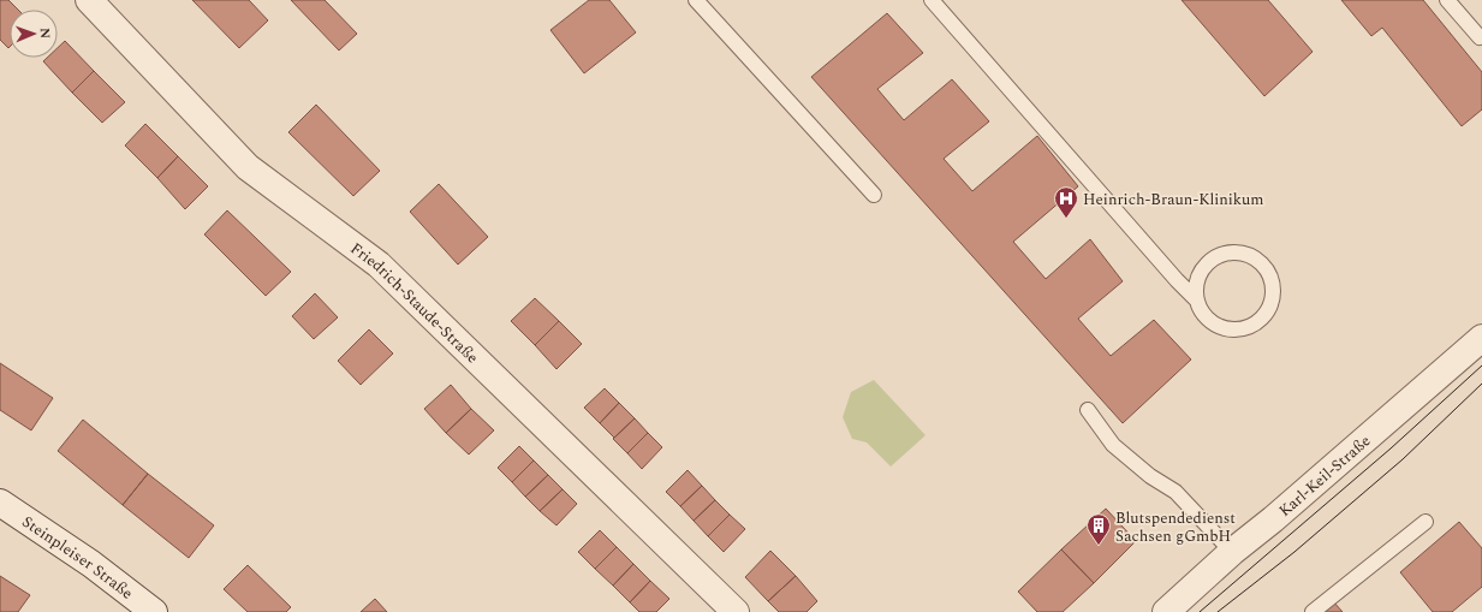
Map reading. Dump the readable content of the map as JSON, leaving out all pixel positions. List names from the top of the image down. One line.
{"streets":{"street":["Friedrich-Staude-Straße","Karl-Keil-Straße","Steinpleiser Straße"]},"places":{"hospital":["Heinrich-Braun-Klinikum"],"building":["Blutspendedienst Sachsen gGmbH"]},"north":"right"}
